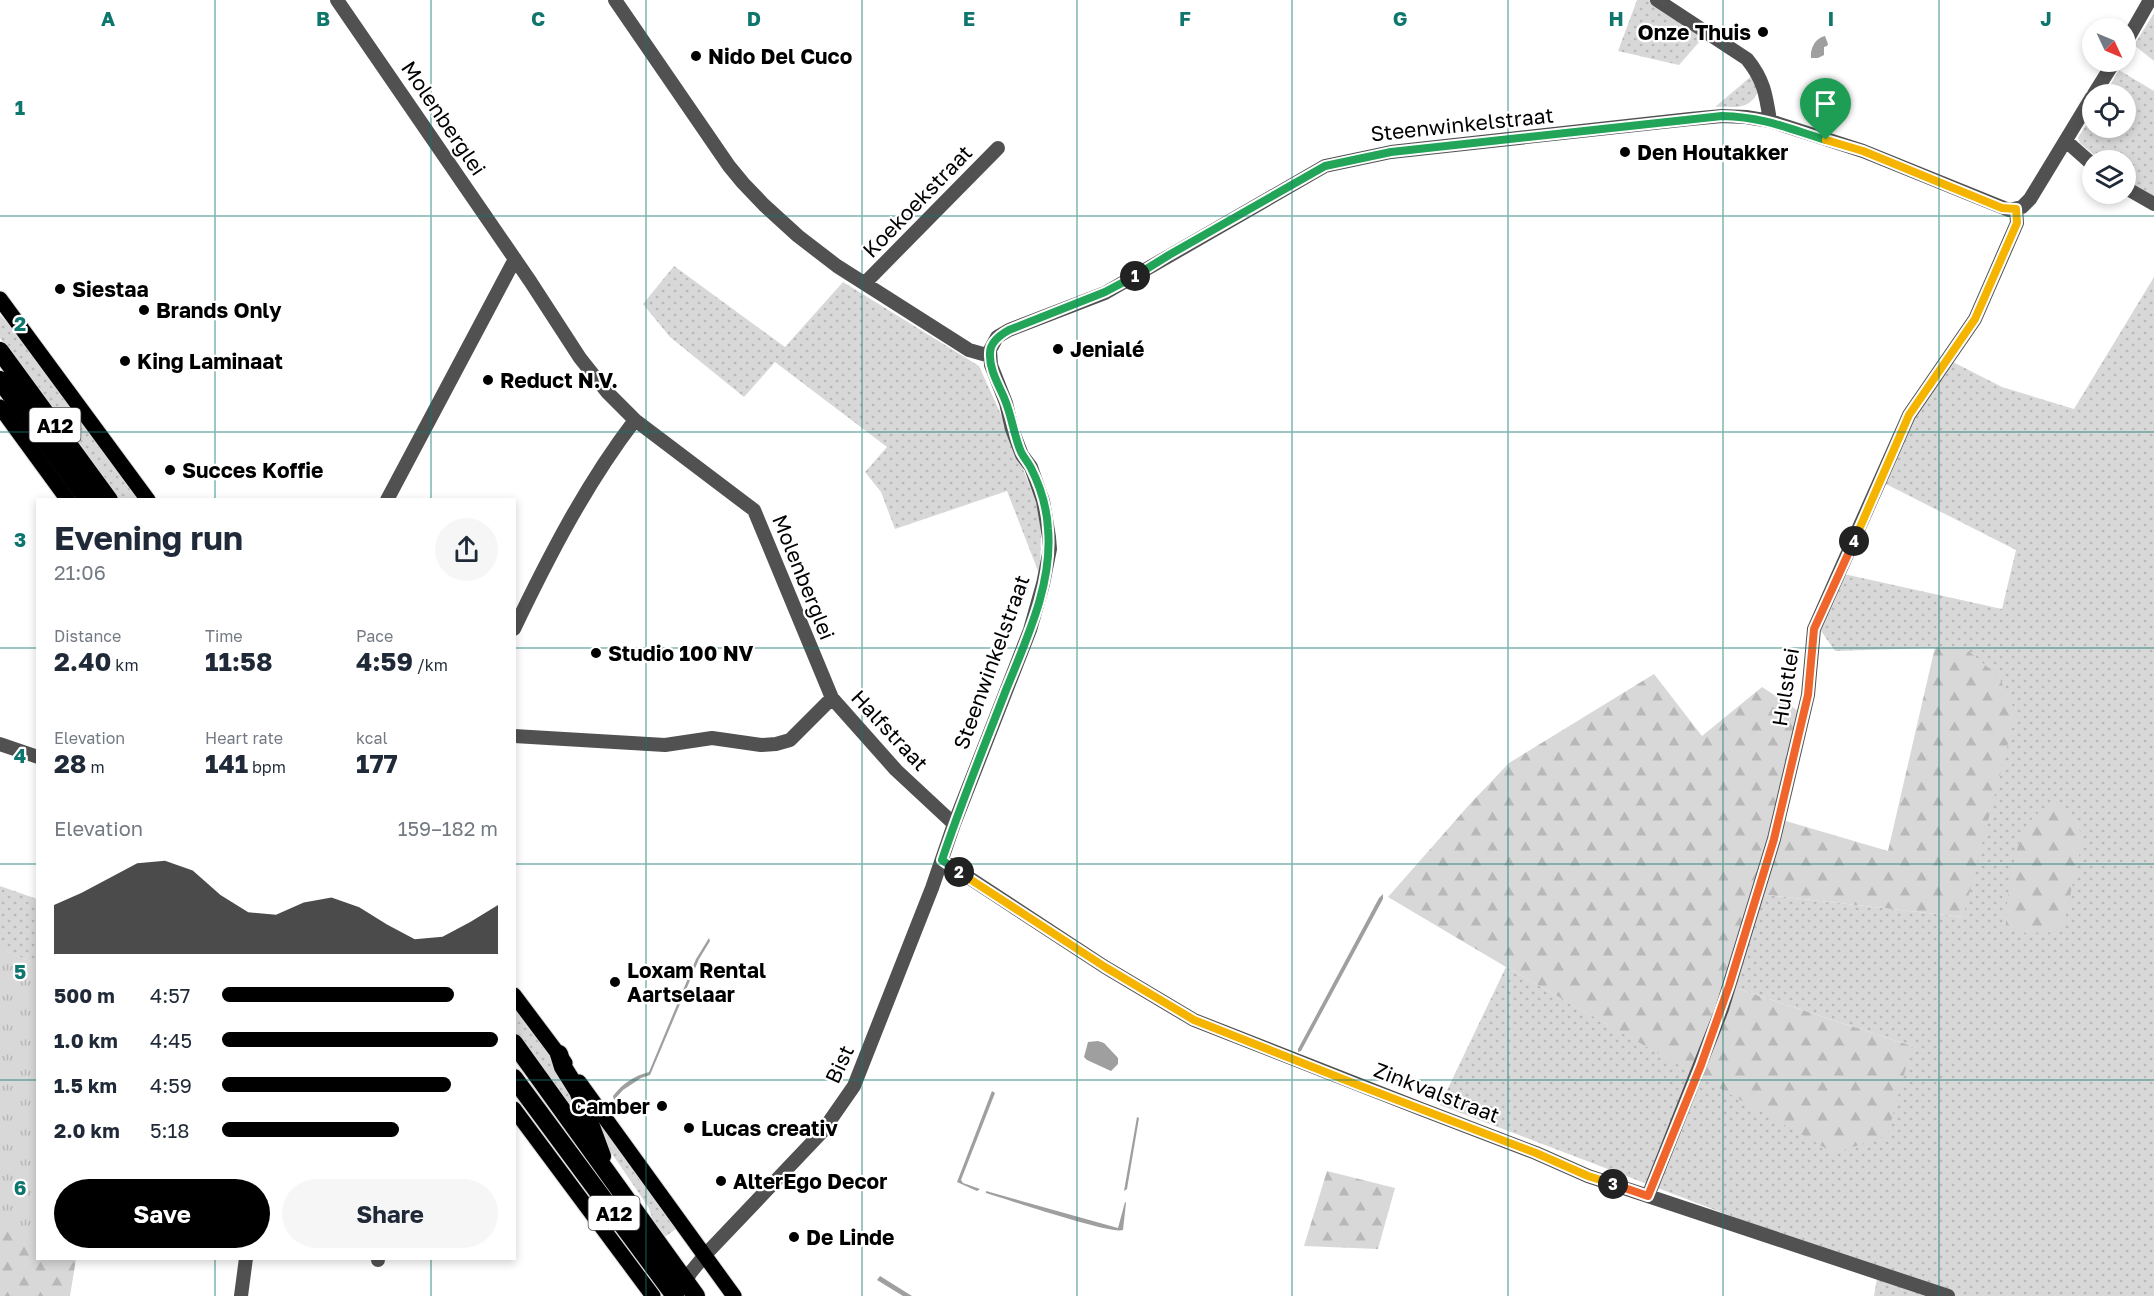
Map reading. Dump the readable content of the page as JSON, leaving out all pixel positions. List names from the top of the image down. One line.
{"streets":{"highway":["A12"],"street":["Molenberglei","Steenwinkelstraat","Koekoekstraat","Hulstlei","Halfstraat","Bist","Zinkvalstraat"]},"crossings":[["Molenberglei","Halfstraat"],["Steenwinkelstraat","Koekoekstraat"],["Steenwinkelstraat","Hulstlei"],["Steenwinkelstraat","Halfstraat"],["Steenwinkelstraat","Bist"],["Steenwinkelstraat","Zinkvalstraat"],["A12","Bist"],["Hulstlei","Zinkvalstraat"],["Bist","Zinkvalstraat"]],"places":["Onze Thuis","Nido Del Cuco","Den Houtakker","Siestaa","Brands Only","Jenialé","King Laminaat","Reduct N.V.","Succes Koffie","Studio 100 NV","Loxam Rental Aartselaar","Camber","Lucas creativ","AlterEgo Decor","De Linde"],"north":"bottom right","page":{"pins":["1","4","2","3"],"heading":["Evening run","21:06"],"stats":[["Distance","2.40 km"],["Time","11:58"],["Pace","4:59 /km"],["Elevation","28 m"],["Heart rate","141 bpm"],["kcal","177"]],"chart":["Elevation","159–182 m"],"list":[{"name":"500 m","note":"4:57"},{"name":"1.0 km","note":"4:45"},{"name":"1.5 km","note":"4:59"},{"name":"2.0 km","note":"5:18"}],"buttons":["Save","Share"]},"grid":{"columns":["A","B","C","D","E","F","G","H","I","J"],"rows":["1","2","3","4","5","6"]}}
